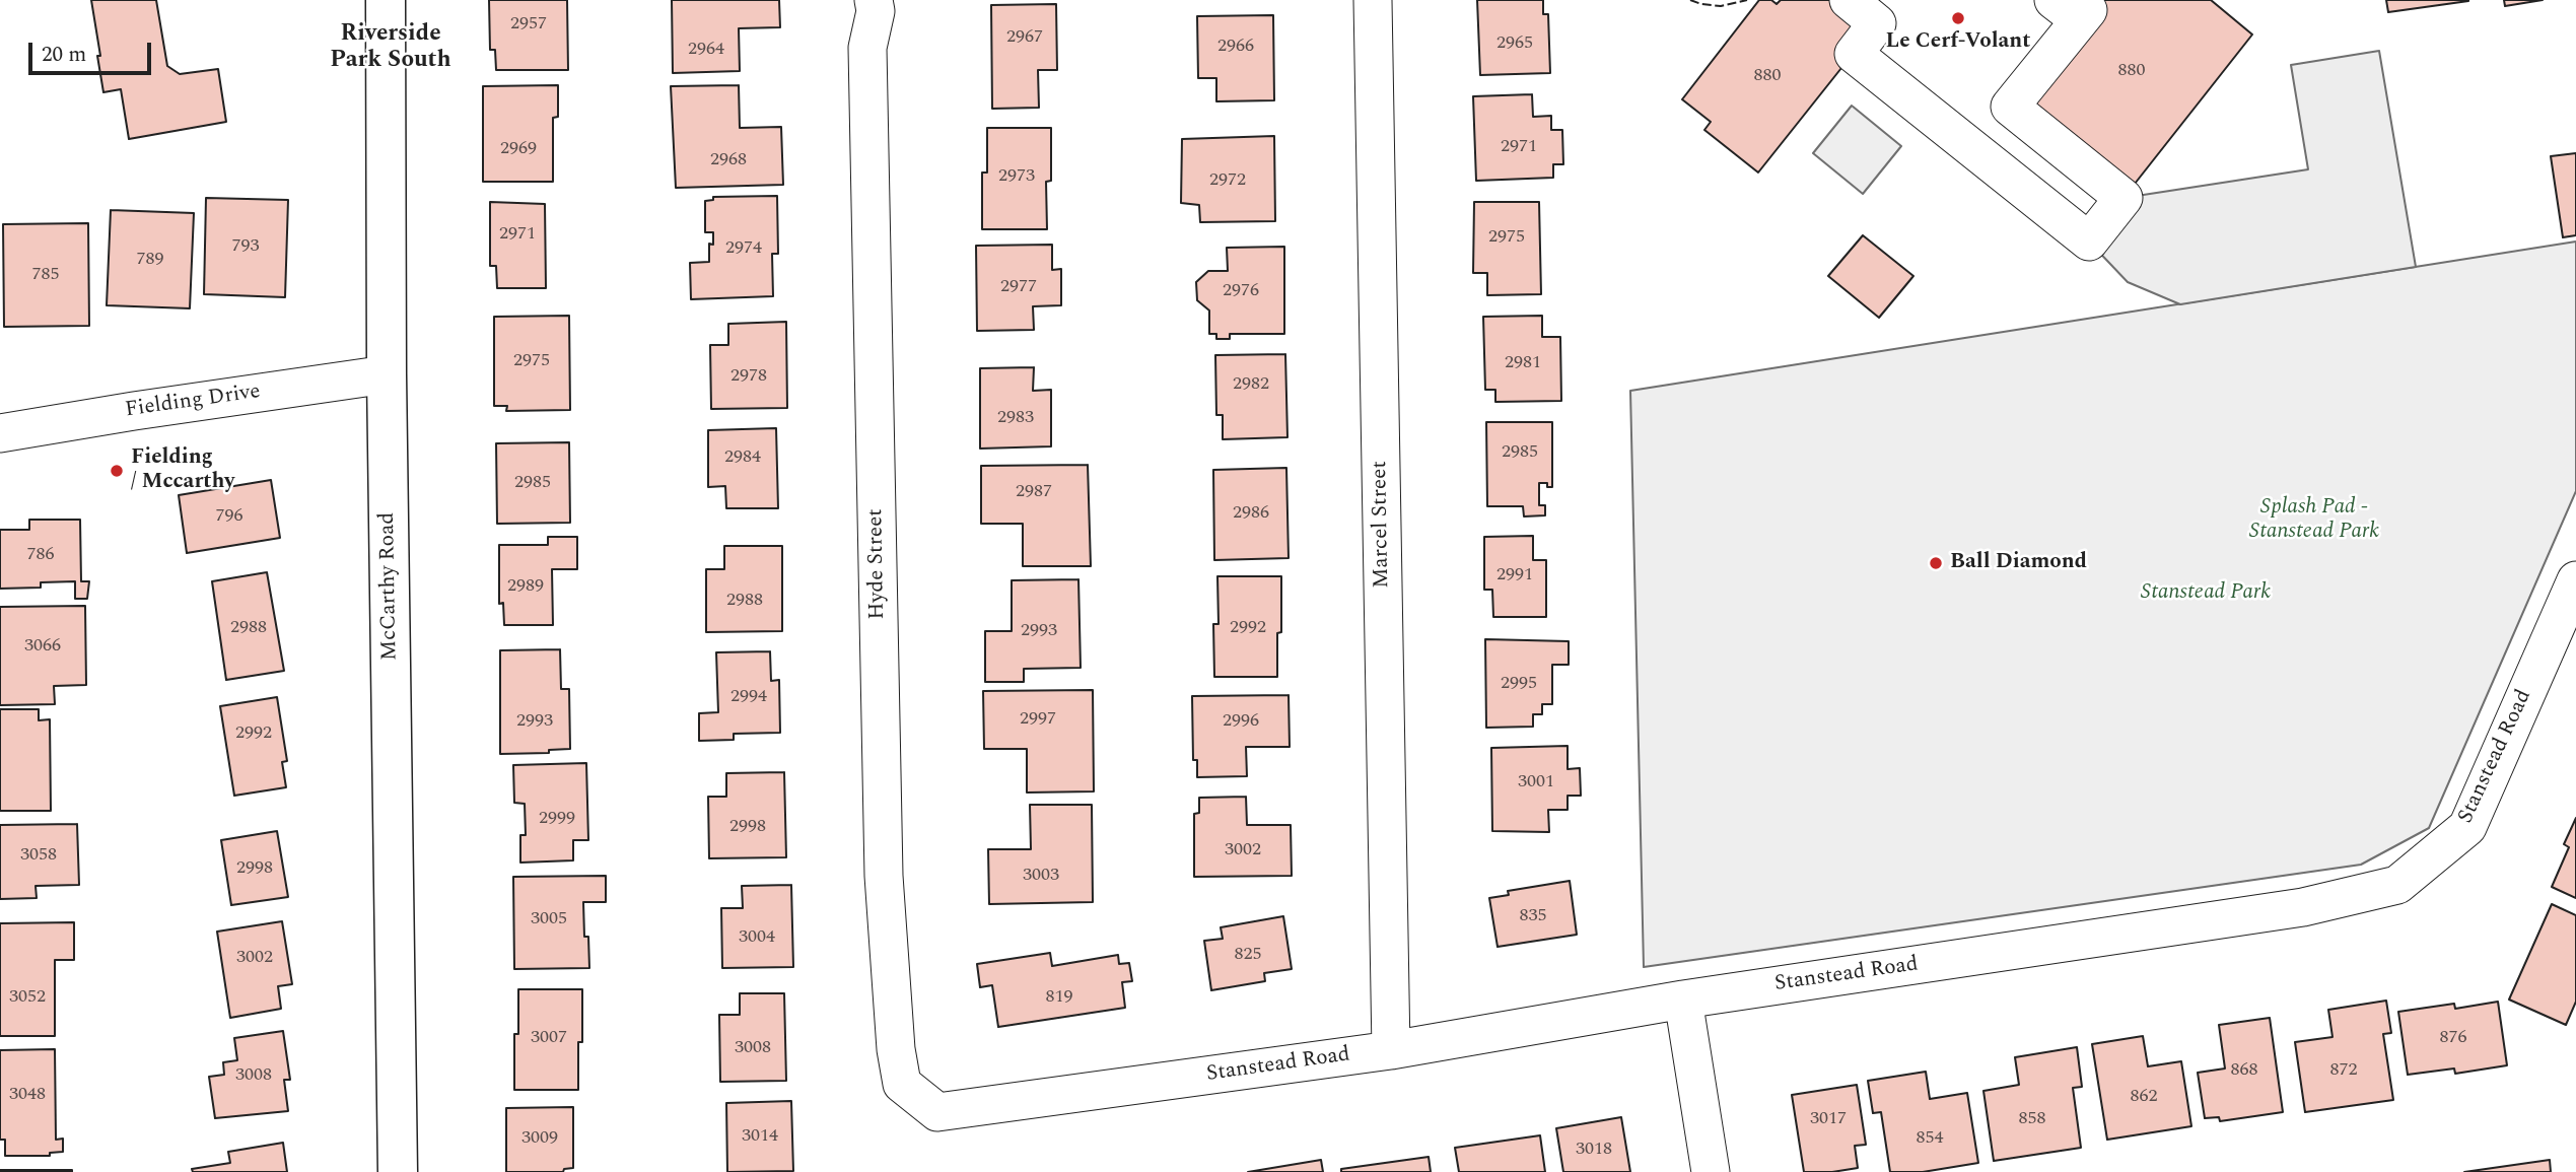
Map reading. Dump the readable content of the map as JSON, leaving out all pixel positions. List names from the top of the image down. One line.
{"streets":{"street":["Fielding Drive","Marcel Street","Hyde Street","McCarthy Road","Stanstead Road"]},"crossings":[["Fielding Drive","McCarthy Road"],["Marcel Street","Stanstead Road"],["Hyde Street","Stanstead Road"]],"districts":["Riverside Park South"],"parks":["Splash Pad - Stanstead Park","Stanstead Park"],"places":["Le Cerf-Volant","Fielding / Mccarthy","Ball Diamond"],"house_numbers":["2957","2967","2965","2966","2964","880","880","2971","2969","2968","2973","2972","2971","2975","793","2974","789","785","2977","2976","2975","2981","2978","2982","2983","2985","2984","2985","2987","2986","796","786","2991","2989","2988","2988","2992","2993","3066","2995","2994","2997","2993","2996","2992","3001","2999","2998","3002","3058","2998","3003","835","3005","3004","825","3002","3052","819","3007","876","3008","868","872","3008","3048","862","3017","858","3014","3009","854","3018"],"scale_bar":"20 m"}
